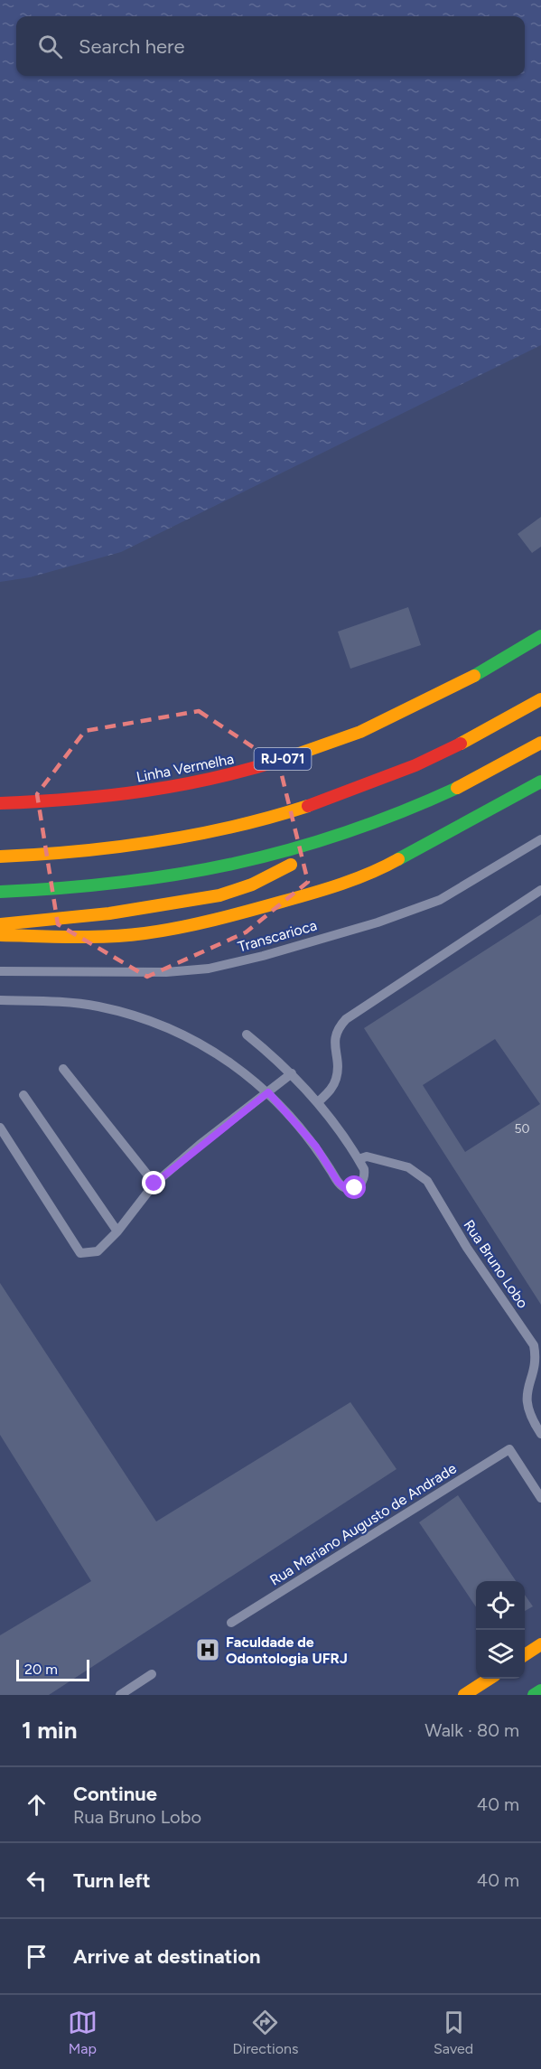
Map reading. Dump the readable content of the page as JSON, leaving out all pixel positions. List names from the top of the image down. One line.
{"streets":{"main road":["RJ-071","Linha Vermelha"],"lane":["Transcarioca","Rua Bruno Lobo","Rua Mariano Augusto de Andrade"]},"places":{"hospital":["Faculdade de Odontologia UFRJ"]},"house_numbers":["50"],"scale_bar":"20 m","page":{"search":"Search here","scale":"20 m","heading":["1 min","Walk · 80 m"],"list":[["Continue","Rua Bruno Lobo","40 m"],["Turn left","40 m"],"Arrive at destination"],"nav":["Map","Directions","Saved"]}}
